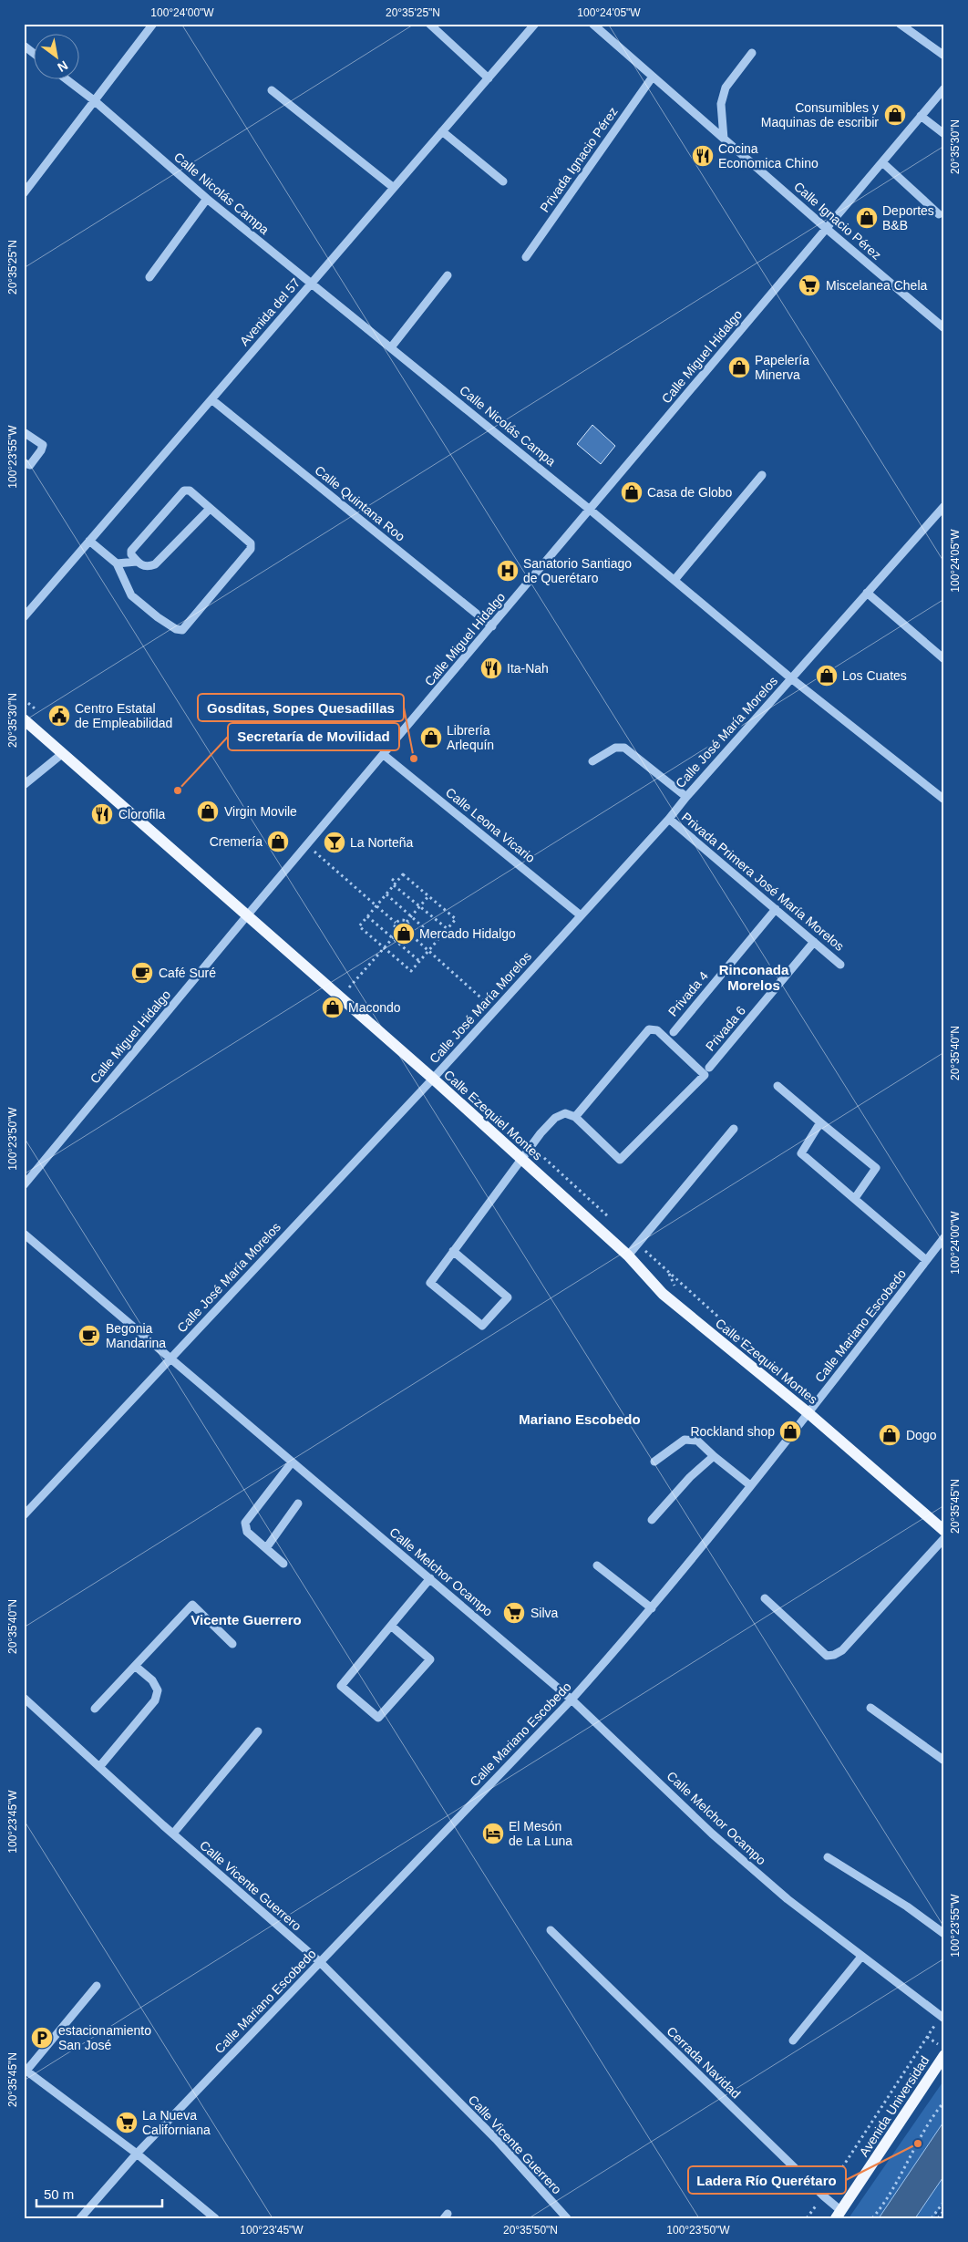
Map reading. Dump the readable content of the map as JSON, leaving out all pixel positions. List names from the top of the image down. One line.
{"streets":{"main road":["Calle Ezequiel Montes","Avenida Universidad"],"street":["Privada Ignacio Pérez","Calle Nicolás Campa","Calle Ignacio Pérez","Avenida del 57","Calle Miguel Hidalgo","Calle Quintana Roo","Calle José María Morelos","Calle Leona Vicario","Privada Primera José María Morelos","Privada 4","Privada 6","Calle Mariano Escobedo","Calle Melchor Ocampo","Calle Vicente Guerrero","Cerrada Navidad"]},"crossings":[["Privada Ignacio Pérez","Calle Ignacio Pérez"],["Calle Nicolás Campa","Avenida del 57"],["Calle Nicolás Campa","Calle Miguel Hidalgo"],["Calle Nicolás Campa","Calle José María Morelos"],["Calle Ignacio Pérez","Calle Miguel Hidalgo"],["Avenida del 57","Calle Quintana Roo"],["Calle Miguel Hidalgo","Calle Quintana Roo"],["Calle Miguel Hidalgo","Calle Leona Vicario"],["Calle Miguel Hidalgo","Calle Ezequiel Montes"],["Calle José María Morelos","Calle Leona Vicario"],["Calle José María Morelos","Privada Primera José María Morelos"],["Calle José María Morelos","Calle Ezequiel Montes"],["Calle José María Morelos","Calle Melchor Ocampo"],["Privada Primera José María Morelos","Privada 4"],["Privada Primera José María Morelos","Privada 6"],["Calle Ezequiel Montes","Calle Mariano Escobedo"],["Calle Mariano Escobedo","Calle Melchor Ocampo"],["Calle Mariano Escobedo","Calle Vicente Guerrero"],["Cerrada Navidad","Avenida Universidad"]],"districts":["Rinconada Morelos","Mariano Escobedo","Vicente Guerrero"],"places":{"shop":["Consumibles y Maquinas de escribir","Deportes B&B","Papelería Minerva","Casa de Globo","Los Cuates","Librería Arlequín","Virgin Movile","Cremería","Mercado Hidalgo","Macondo","Rockland shop","Dogo"],"restaurant":["Cocina Economica Chino","Ita-Nah","Clorofila"],"supermarket":["Miscelanea Chela","Silva","La Nueva Californiana"],"hospital":["Sanatorio Santiago de Querétaro"],"public building":["Centro Estatal de Empleabilidad"],"other":["Gosditas, Sopes Quesadillas","Secretaría de Movilidad","Ladera Río Querétaro"],"bar":["La Norteña"],"cafe":["Café Suré","Begonia Mandarina"],"hotel":["El Mesón de La Luna"],"parking":["estacionamiento San José"]},"scale_bar":"50 m","north":"bottom right","coordinates":["100°24'00\"W","20°35'25\"N","100°24'05\"W","20°35'30\"N","100°23'55\"W","20°35'40\"N","100°23'50\"W","20°35'45\"N","100°23'45\"W","20°35'50\"N"]}
